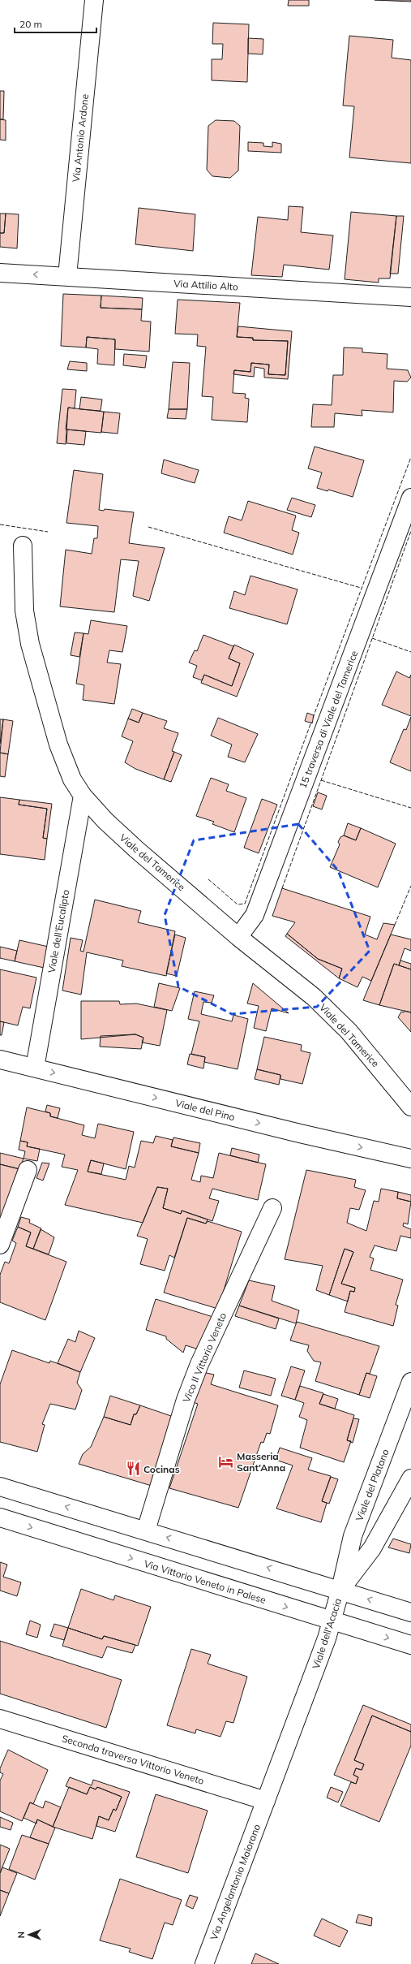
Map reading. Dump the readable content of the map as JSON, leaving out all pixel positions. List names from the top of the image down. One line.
{"streets":{"street":["Via Antonio Ardone","Via Attilio Alto","15 traversa di Viale del Tamerice","Viale del Tamerice","Viale dell'Eucalipto","Viale del Pino","Vico II Vittorio Veneto","Viale del Platano","Via Vittorio Veneto in Palese","Viale dell'Acacia","Seconda traversa Vittorio Veneto","Via Angelantonio Maiorano"]},"crossings":[["Via Antonio Ardone","Via Attilio Alto"],["15 traversa di Viale del Tamerice","Viale del Tamerice"],["Viale del Tamerice","Viale dell'Eucalipto"],["Viale dell'Eucalipto","Viale del Pino"],["Viale del Platano","Viale dell'Acacia"],["Via Vittorio Veneto in Palese","Viale dell'Acacia"],["Viale dell'Acacia","Seconda traversa Vittorio Veneto"],["Viale dell'Acacia","Via Angelantonio Maiorano"],["Seconda traversa Vittorio Veneto","Via Angelantonio Maiorano"]],"one_way":["Viale del Pino"],"places":{"hotel":["Masseria Sant’Anna"],"restaurant":["Cocinas"]},"scale_bar":"20 m","north":"left"}
